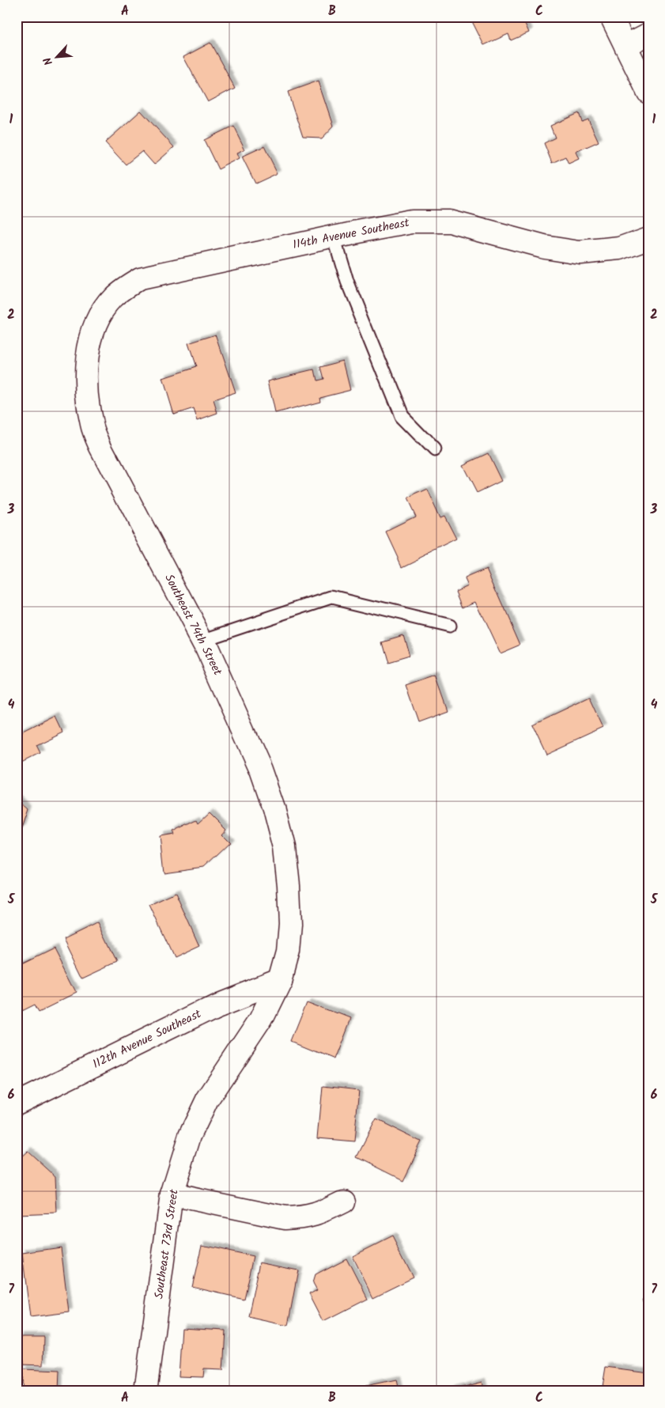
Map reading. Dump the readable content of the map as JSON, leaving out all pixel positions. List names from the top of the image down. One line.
{"streets":{"street":["114th Avenue Southeast","Southeast 74th Street","112th Avenue Southeast","Southeast 73rd Street"]},"crossings":[["114th Avenue Southeast","Southeast 74th Street"],["Southeast 74th Street","112th Avenue Southeast"],["Southeast 74th Street","Southeast 73rd Street"],["112th Avenue Southeast","Southeast 73rd Street"]],"north":"bottom left","grid":{"columns":["A","B","C"],"rows":["1","2","3","4","5","6","7"]}}
